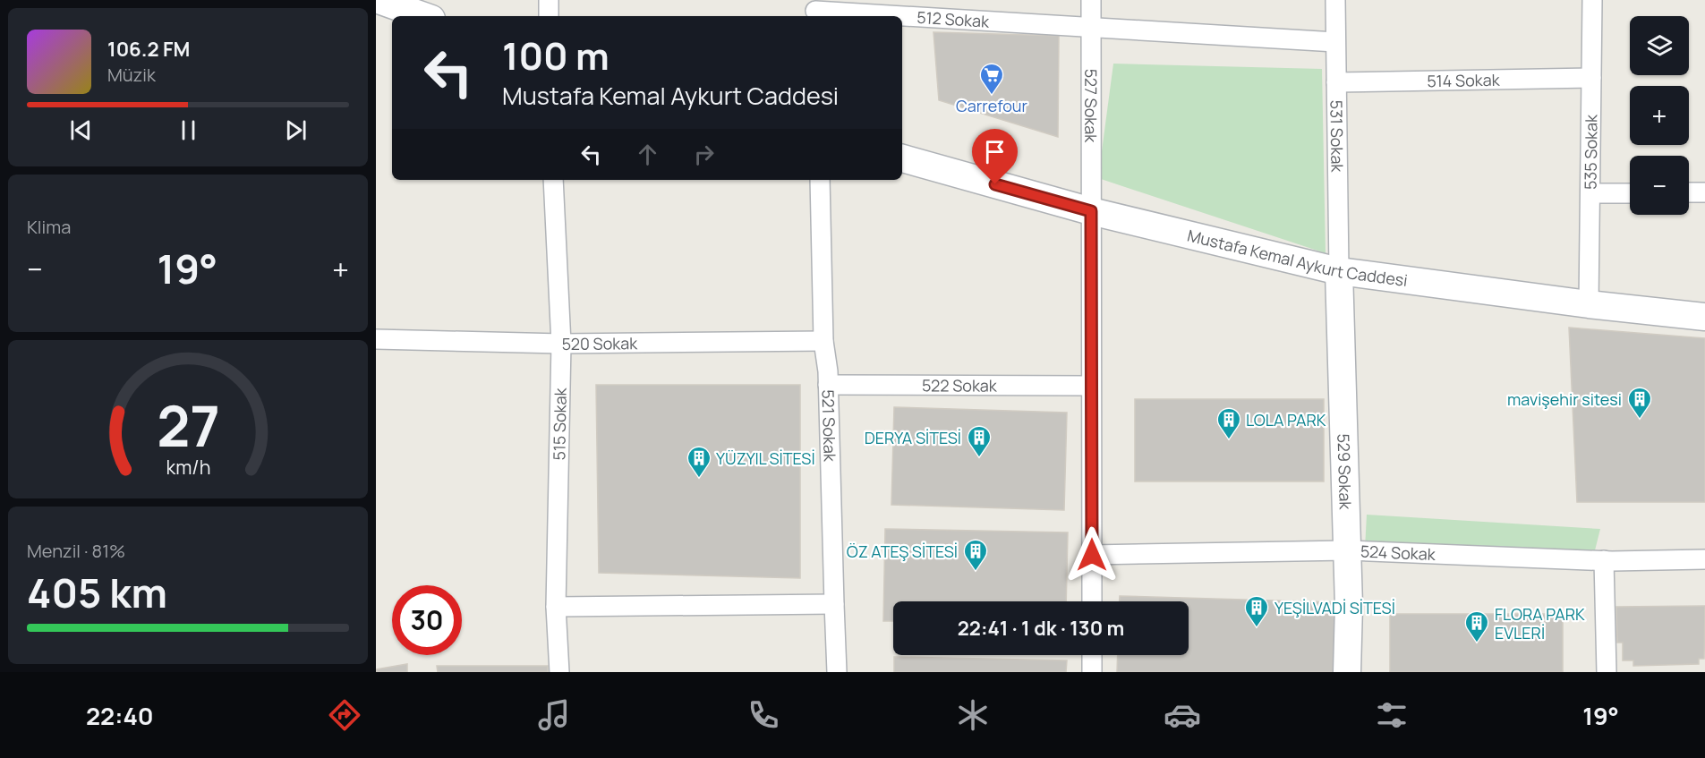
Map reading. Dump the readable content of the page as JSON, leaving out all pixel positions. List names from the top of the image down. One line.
{"streets":{"street":["512 Sokak","514 Sokak","527 Sokak","531 Sokak","535 Sokak","Mustafa Kemal Aykurt Caddesi","520 Sokak","522 Sokak","515 Sokak","521 Sokak","529 Sokak","524 Sokak"]},"crossings":[["512 Sokak","527 Sokak"],["512 Sokak","531 Sokak"],["514 Sokak","531 Sokak"],["514 Sokak","535 Sokak"],["527 Sokak","Mustafa Kemal Aykurt Caddesi"],["527 Sokak","522 Sokak"],["527 Sokak","524 Sokak"],["531 Sokak","Mustafa Kemal Aykurt Caddesi"],["531 Sokak","529 Sokak"],["535 Sokak","Mustafa Kemal Aykurt Caddesi"],["Mustafa Kemal Aykurt Caddesi","529 Sokak"],["520 Sokak","515 Sokak"],["520 Sokak","521 Sokak"],["522 Sokak","521 Sokak"],["529 Sokak","524 Sokak"]],"places":{"supermarket":["Carrefour"],"building":["mavişehir sitesi","LOLA PARK","DERYA SİTESİ","YÜZYIL SİTESİ","ÖZ ATEŞ SİTESİ","YEŞİLVADİ SİTESİ","FLORA PARK EVLERİ"]},"page":{"map_buttons":["+","−"],"turn":["100 m","Mustafa Kemal Aykurt Caddesi"],"song":["106.2 FM","Müzik"],"tile":["Klima",["Menzil · 81%","405 km"]],"heat":["−","19°","+"],"limit":"30","trip":"22:41 · 1 dk · 130 m","tabs":["22:40","19°"],"gauge":["27","km/h"]}}
